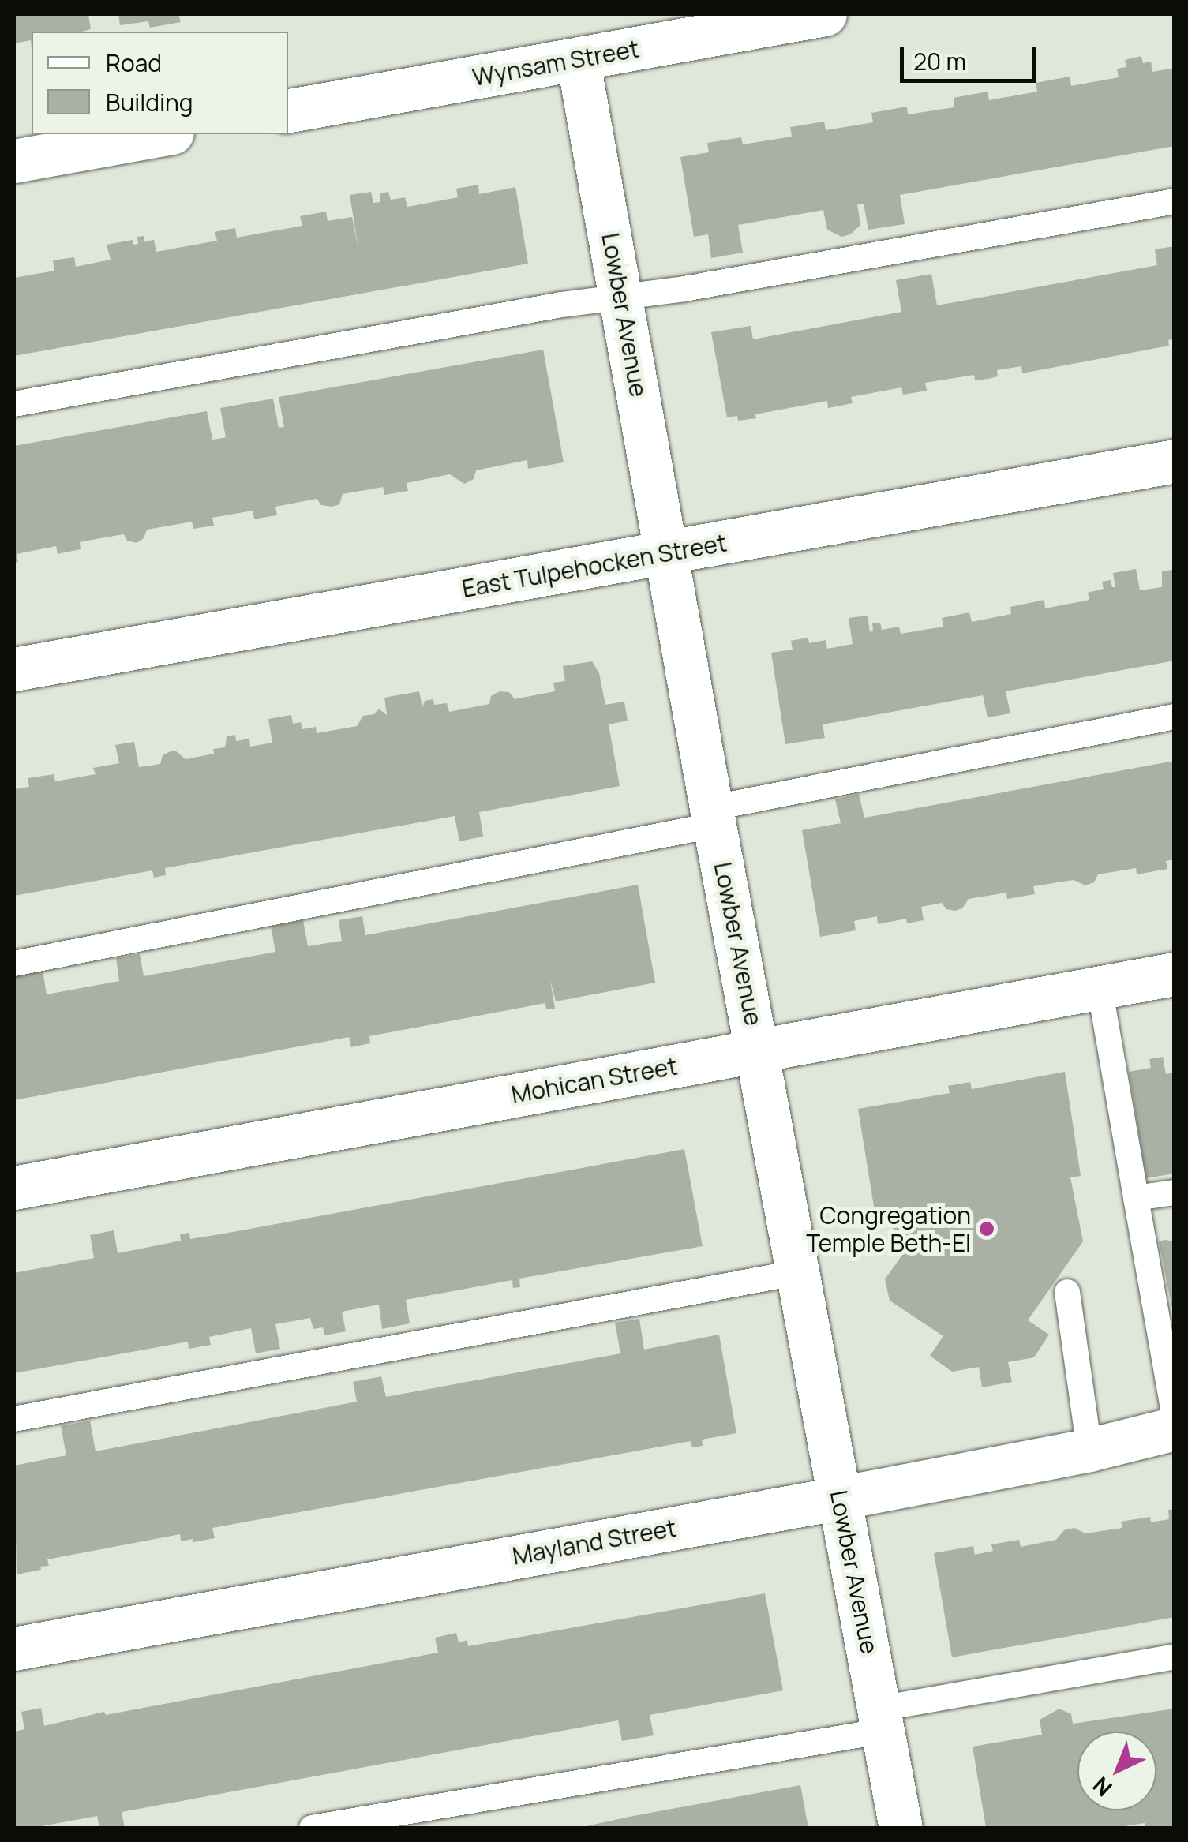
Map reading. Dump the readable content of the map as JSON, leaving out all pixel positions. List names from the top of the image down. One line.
{"streets":{"street":["Wynsam Street","Lowber Avenue","East Tulpehocken Street","Mohican Street","Mayland Street"]},"crossings":[["Wynsam Street","Lowber Avenue"],["Lowber Avenue","East Tulpehocken Street"],["Lowber Avenue","Mohican Street"],["Lowber Avenue","Mayland Street"]],"places":["Congregation Temple Beth-El"],"legend":["Road","Building"],"scale_bar":"20 m","north":"bottom left"}
